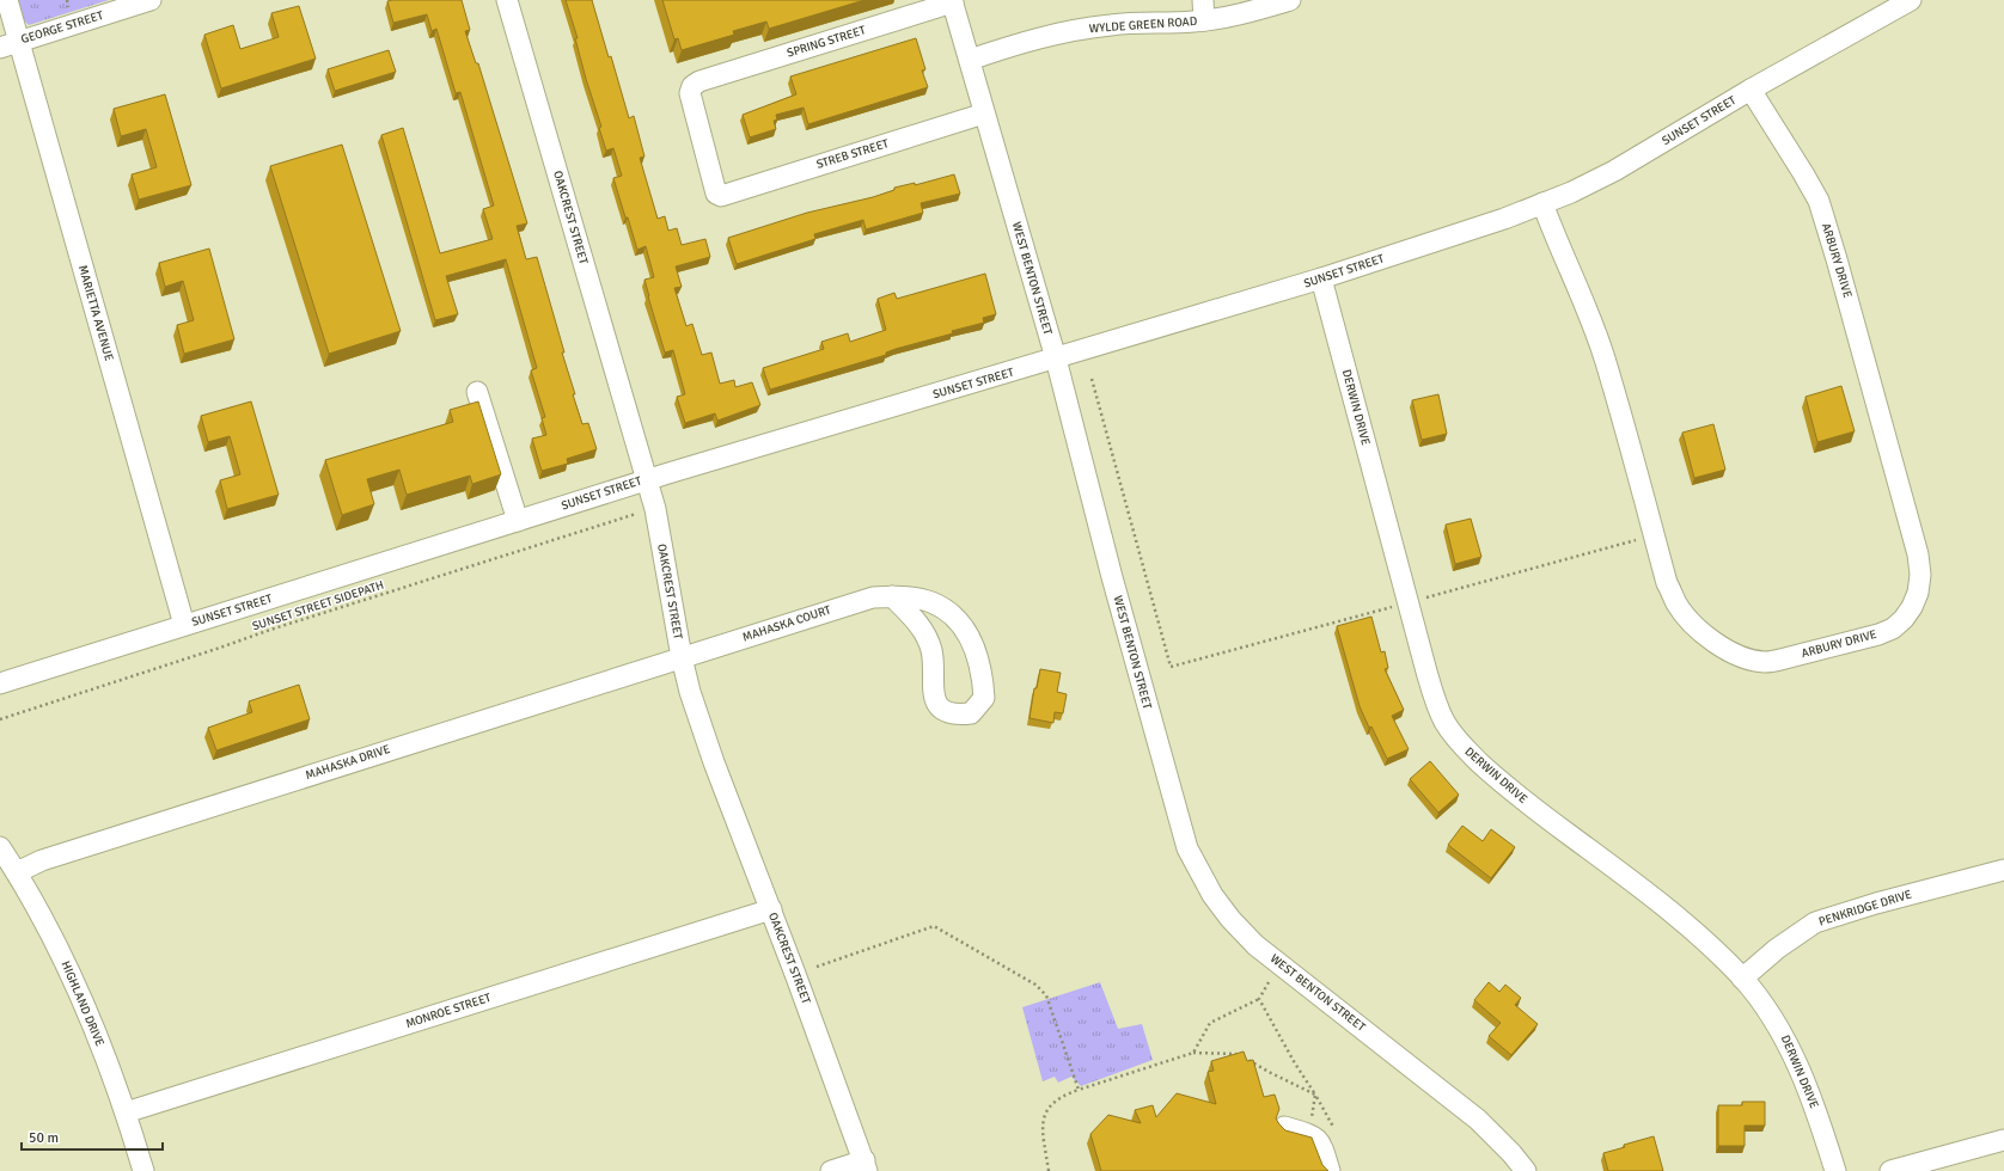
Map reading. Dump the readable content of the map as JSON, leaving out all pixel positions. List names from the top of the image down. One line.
{"streets":{"street":["WYLDE GREEN ROAD","GEORGE STREET","SPRING STREET","SUNSET STREET","STREB STREET","OAKCREST STREET","ARBURY DRIVE","WEST BENTON STREET","MARIETTA AVENUE","DERWIN DRIVE","MAHASKA COURT","MAHASKA DRIVE","PENKRIDGE DRIVE","HIGHLAND DRIVE","MONROE STREET"],"path":["SUNSET STREET SIDEPATH"]},"crossings":[["WYLDE GREEN ROAD","WEST BENTON STREET"],["GEORGE STREET","MARIETTA AVENUE"],["SPRING STREET","STREB STREET"],["SPRING STREET","WEST BENTON STREET"],["SUNSET STREET","OAKCREST STREET"],["SUNSET STREET","ARBURY DRIVE"],["SUNSET STREET","WEST BENTON STREET"],["SUNSET STREET","MARIETTA AVENUE"],["SUNSET STREET","DERWIN DRIVE"],["STREB STREET","WEST BENTON STREET"],["OAKCREST STREET","MAHASKA COURT"],["OAKCREST STREET","MAHASKA DRIVE"],["OAKCREST STREET","MONROE STREET"],["DERWIN DRIVE","PENKRIDGE DRIVE"],["MAHASKA COURT","MAHASKA DRIVE"],["MAHASKA DRIVE","HIGHLAND DRIVE"],["HIGHLAND DRIVE","MONROE STREET"]],"scale_bar":"50 m"}
